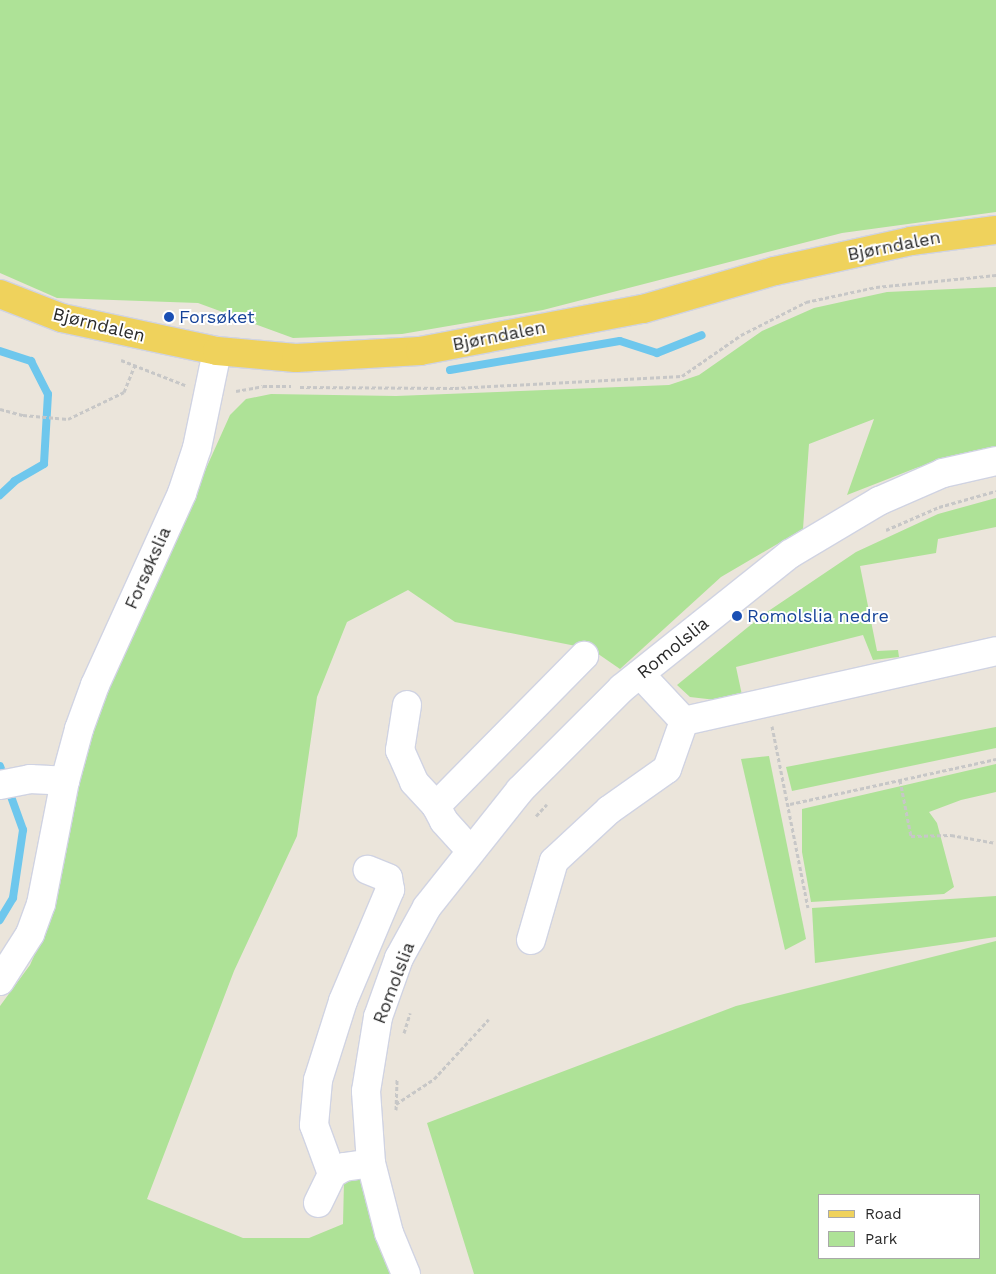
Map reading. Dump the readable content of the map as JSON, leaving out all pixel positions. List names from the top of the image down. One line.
{"streets":{"main road":["Bjørndalen"],"street":["Forsøkslia","Romolslia"]},"crossings":[["Bjørndalen","Forsøkslia"]],"places":["Forsøket","Romolslia nedre"],"legend":["Road","Park"]}
